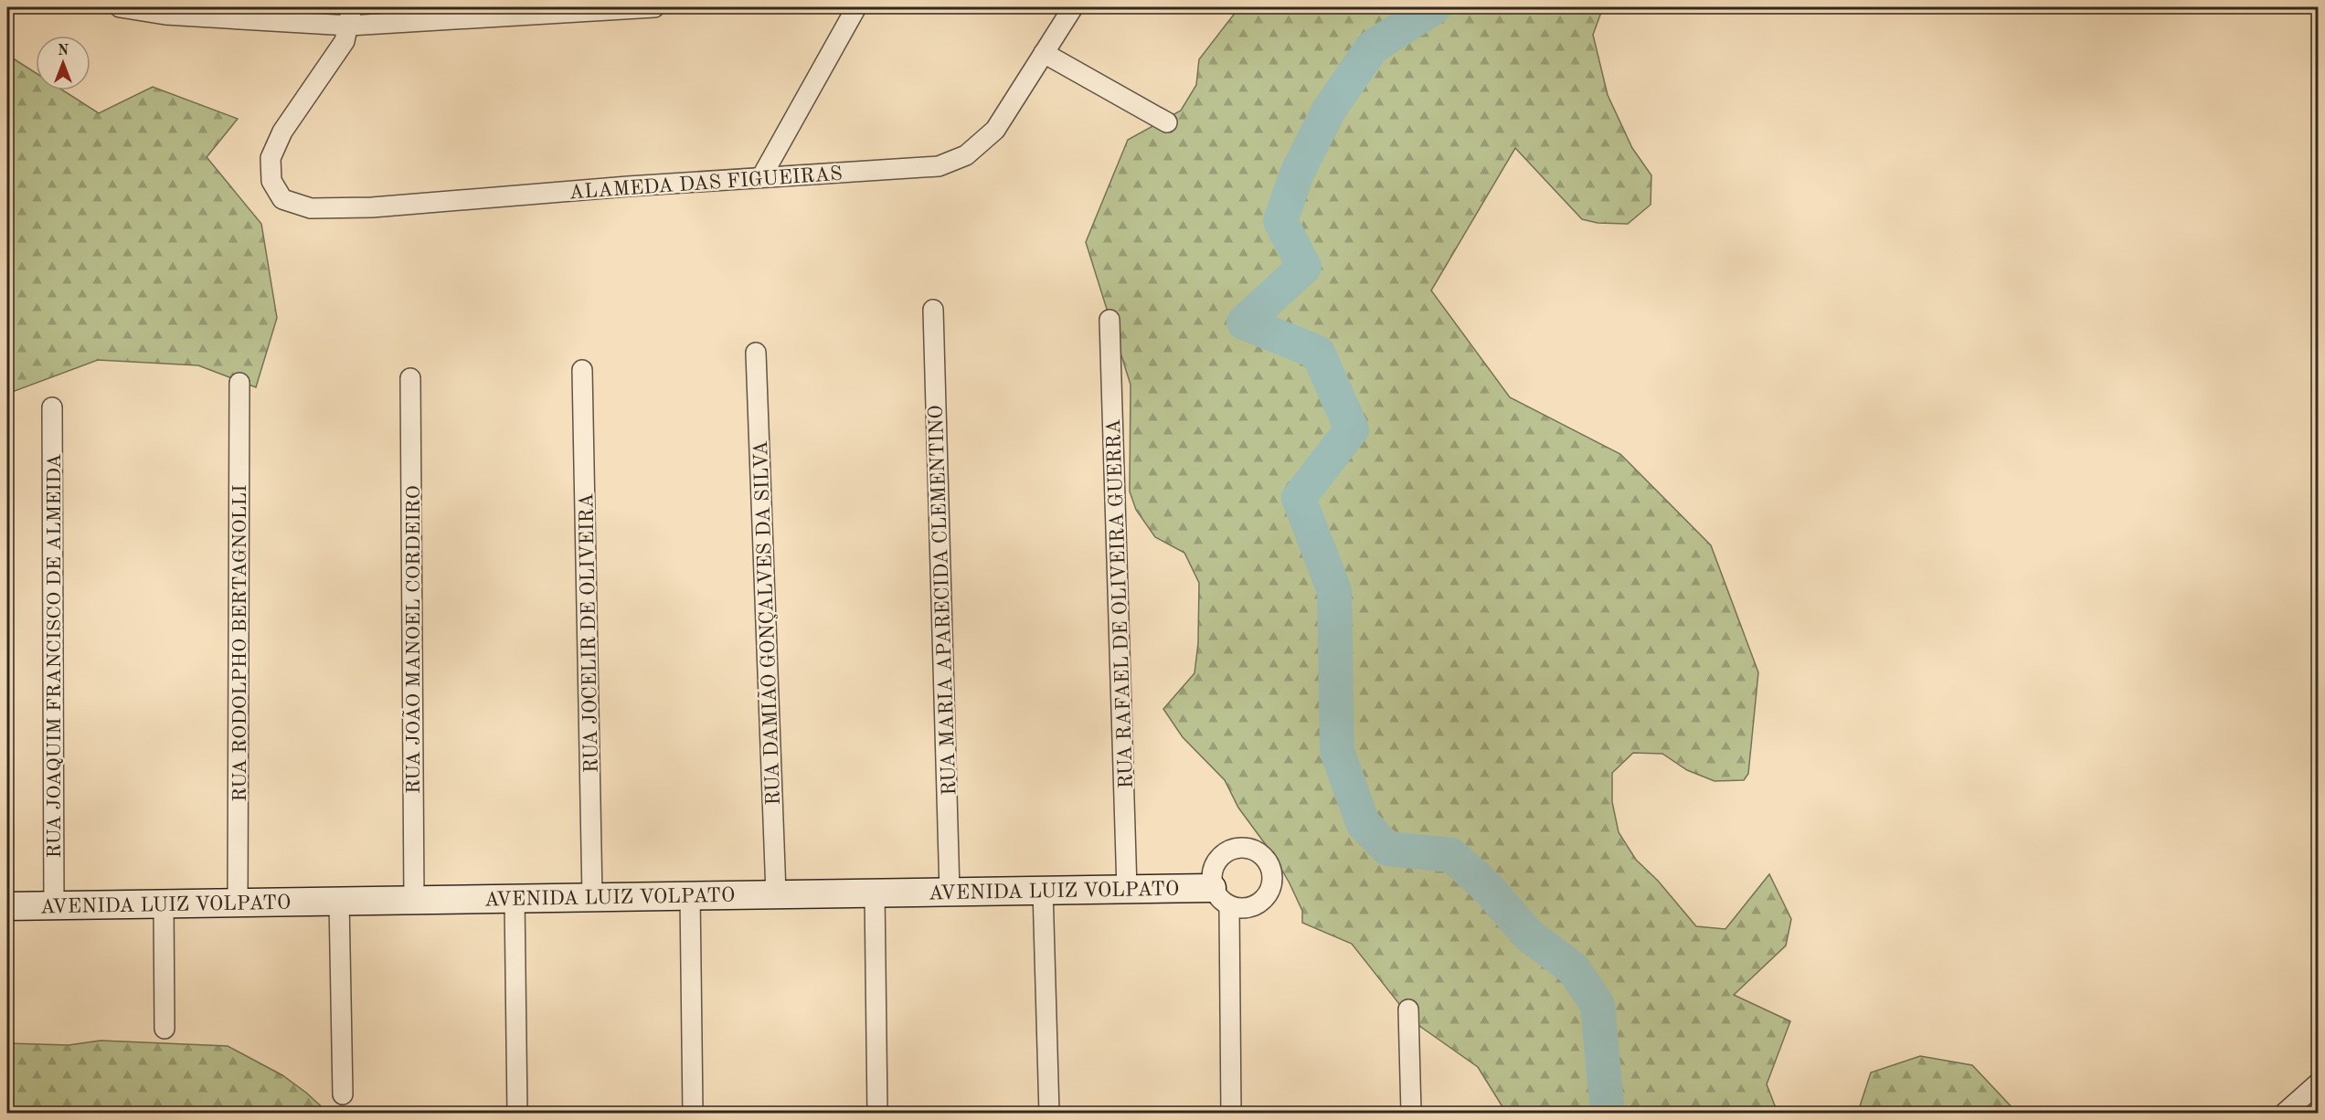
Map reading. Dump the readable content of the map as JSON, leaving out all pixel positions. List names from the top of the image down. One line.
{"streets":{"street":["ALAMEDA DAS FIGUEIRAS","RUA MARIA APARECIDA CLEMENTINO","RUA RAFAEL DE OLIVEIRA GUERRA","RUA DAMIÃO GONÇALVES DA SILVA","RUA JOCELIR DE OLIVEIRA","RUA JOÃO MANOEL CORDEIRO","RUA RODOLPHO BERTAGNOLLI","RUA JOAQUIM FRANCISCO DE ALMEIDA","AVENIDA LUIZ VOLPATO"]},"crossings":[["RUA MARIA APARECIDA CLEMENTINO","AVENIDA LUIZ VOLPATO"],["RUA RAFAEL DE OLIVEIRA GUERRA","AVENIDA LUIZ VOLPATO"],["RUA DAMIÃO GONÇALVES DA SILVA","AVENIDA LUIZ VOLPATO"],["RUA JOCELIR DE OLIVEIRA","AVENIDA LUIZ VOLPATO"],["RUA JOÃO MANOEL CORDEIRO","AVENIDA LUIZ VOLPATO"],["RUA RODOLPHO BERTAGNOLLI","AVENIDA LUIZ VOLPATO"],["RUA JOAQUIM FRANCISCO DE ALMEIDA","AVENIDA LUIZ VOLPATO"]],"north":"top"}
